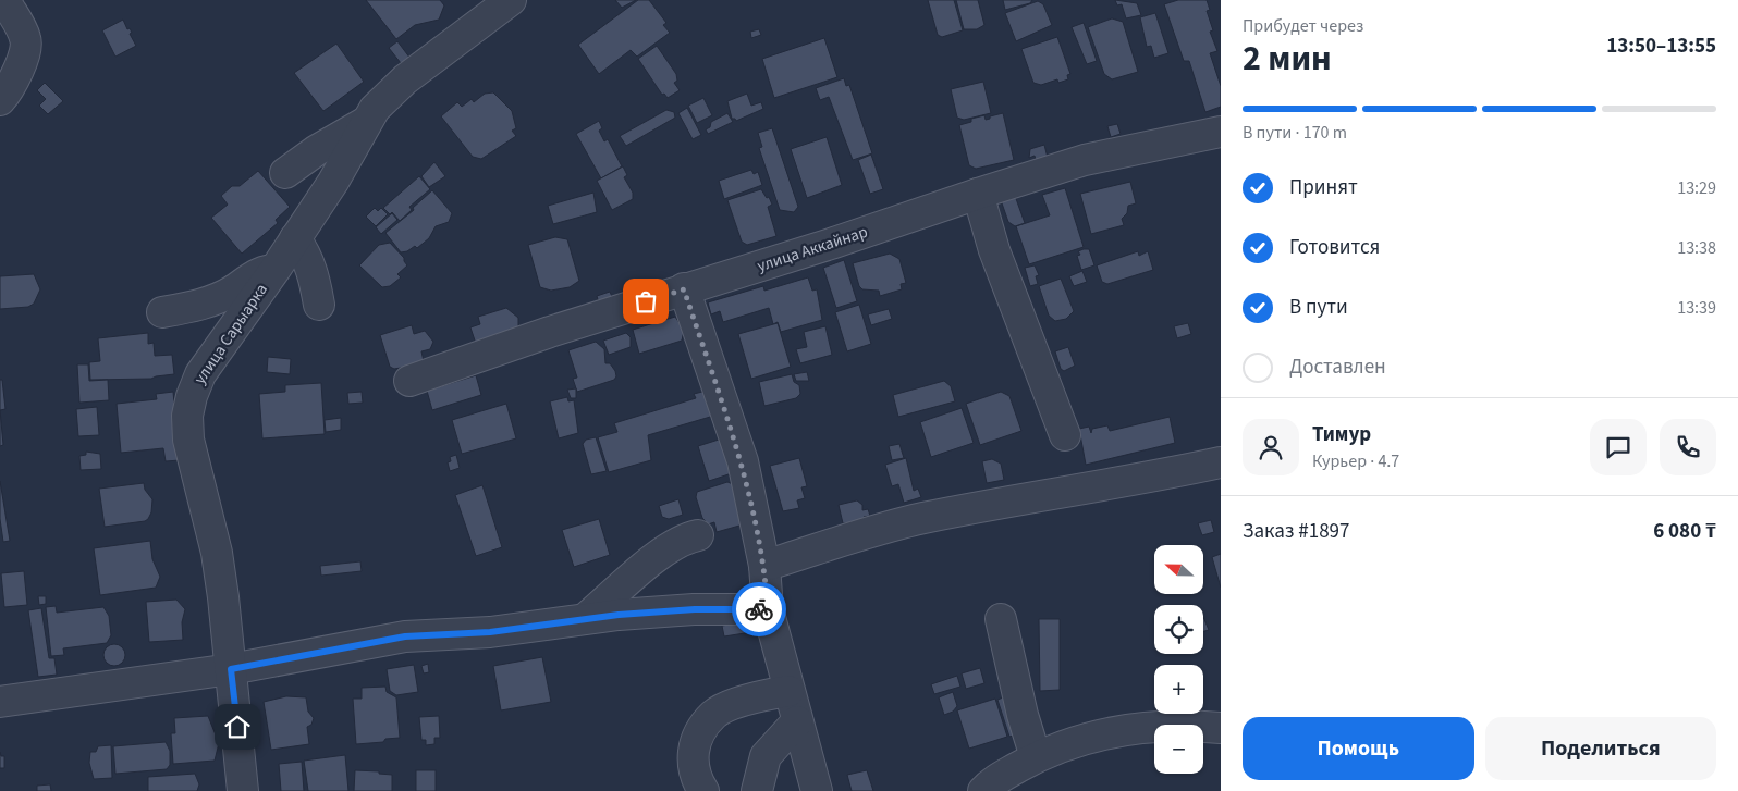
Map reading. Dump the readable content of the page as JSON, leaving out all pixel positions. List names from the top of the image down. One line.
{"streets":{"street":["улица Аккайнар","улица Сарыарка"]},"north":"left","page":{"heading":["2 мин","Прибудет через","13:50–13:55"],"panel":["Тимур","Курьер · 4.7","Заказ #1897","6 080 ₸"],"bar":"В пути · 170 m","list":[["Принят","13:29"],["Готовится","13:38"],["В пути","13:39"],"Доставлен"],"map_buttons":["+","−"],"buttons":["Помощь","Поделиться"]}}
